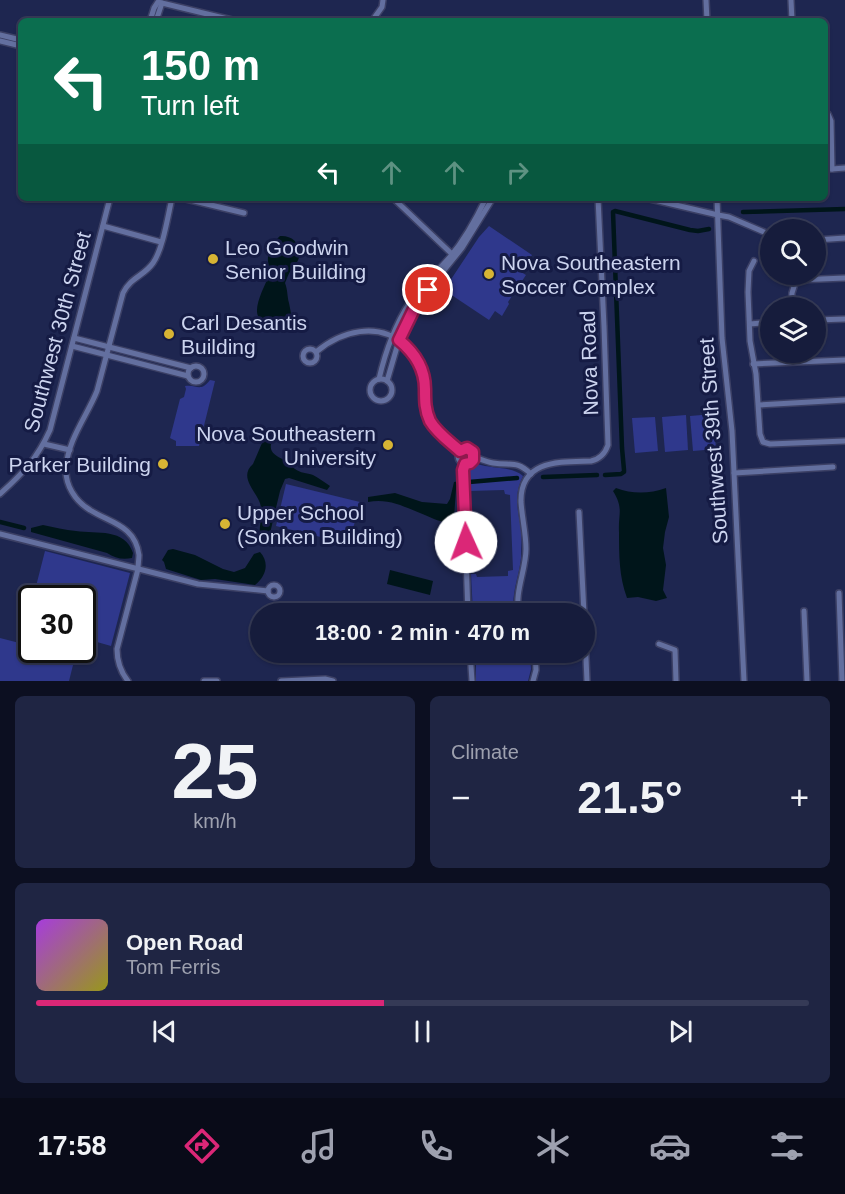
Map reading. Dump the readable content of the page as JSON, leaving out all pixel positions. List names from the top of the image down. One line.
{"streets":{"street":["Southwest 30th Street","Nova Road","Southwest 39th Street"]},"places":["Leo Goodwin Senior Building","Nova Southeastern Soccer Complex","Carl Desantis Building","Nova Southeastern University","Parker Building","Upper School (Sonken Building)"],"page":{"turn":["150 m","Turn left"],"limit":"30","trip":"18:00 · 2 min · 470 m","tile":[["25","km/h"],"Climate"],"heat":["−","21.5°","+"],"song":["Open Road","Tom Ferris"],"tabs":"17:58"}}
